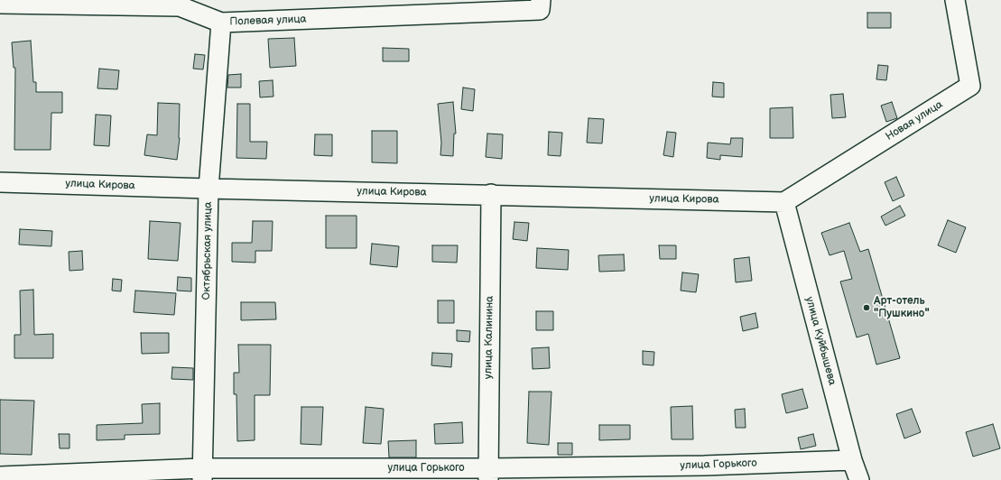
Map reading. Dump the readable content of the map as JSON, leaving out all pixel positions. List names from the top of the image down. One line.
{"streets":{"street":["Полевая улица","Новая улица","улица Кирова","Октябрьская улица","улица Калинина","улица Куйбышева","улица Горького"]},"crossings":[["Полевая улица","Октябрьская улица"],["Новая улица","улица Кирова"],["Новая улица","улица Куйбышева"],["улица Кирова","Октябрьская улица"],["улица Кирова","улица Калинина"],["улица Кирова","улица Куйбышева"],["Октябрьская улица","улица Горького"],["улица Калинина","улица Горького"],["улица Куйбышева","улица Горького"]],"places":["Арт-отель \"Пушкино\""]}
